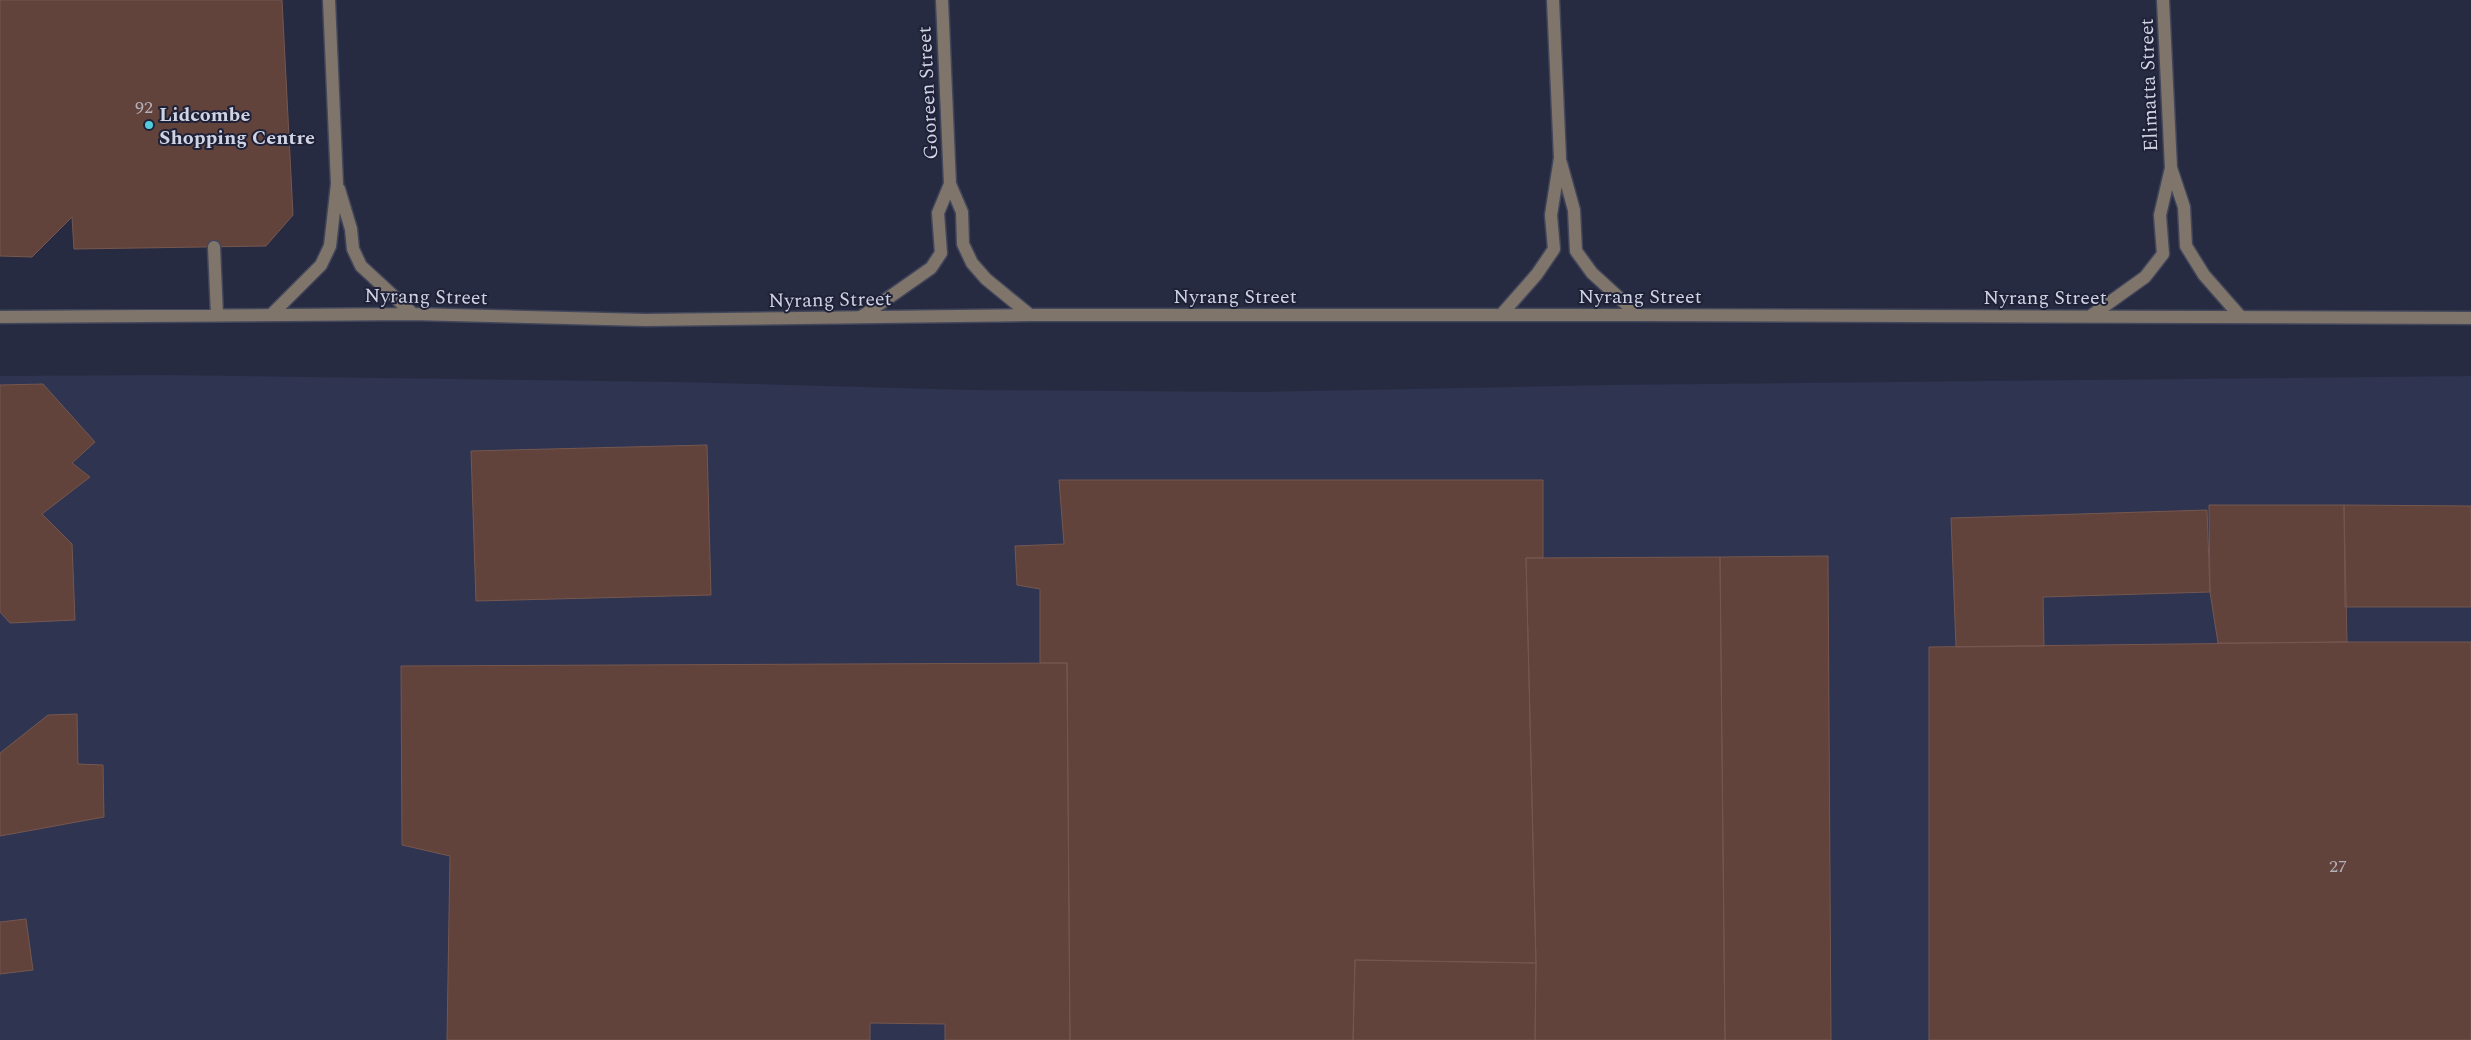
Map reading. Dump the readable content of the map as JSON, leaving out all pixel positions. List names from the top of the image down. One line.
{"streets":{"street":["Elimatta Street","Gooreen Street","Nyrang Street"]},"crossings":[["Elimatta Street","Nyrang Street"],["Gooreen Street","Nyrang Street"]],"places":["Lidcombe Shopping Centre"],"house_numbers":["92","27"]}
